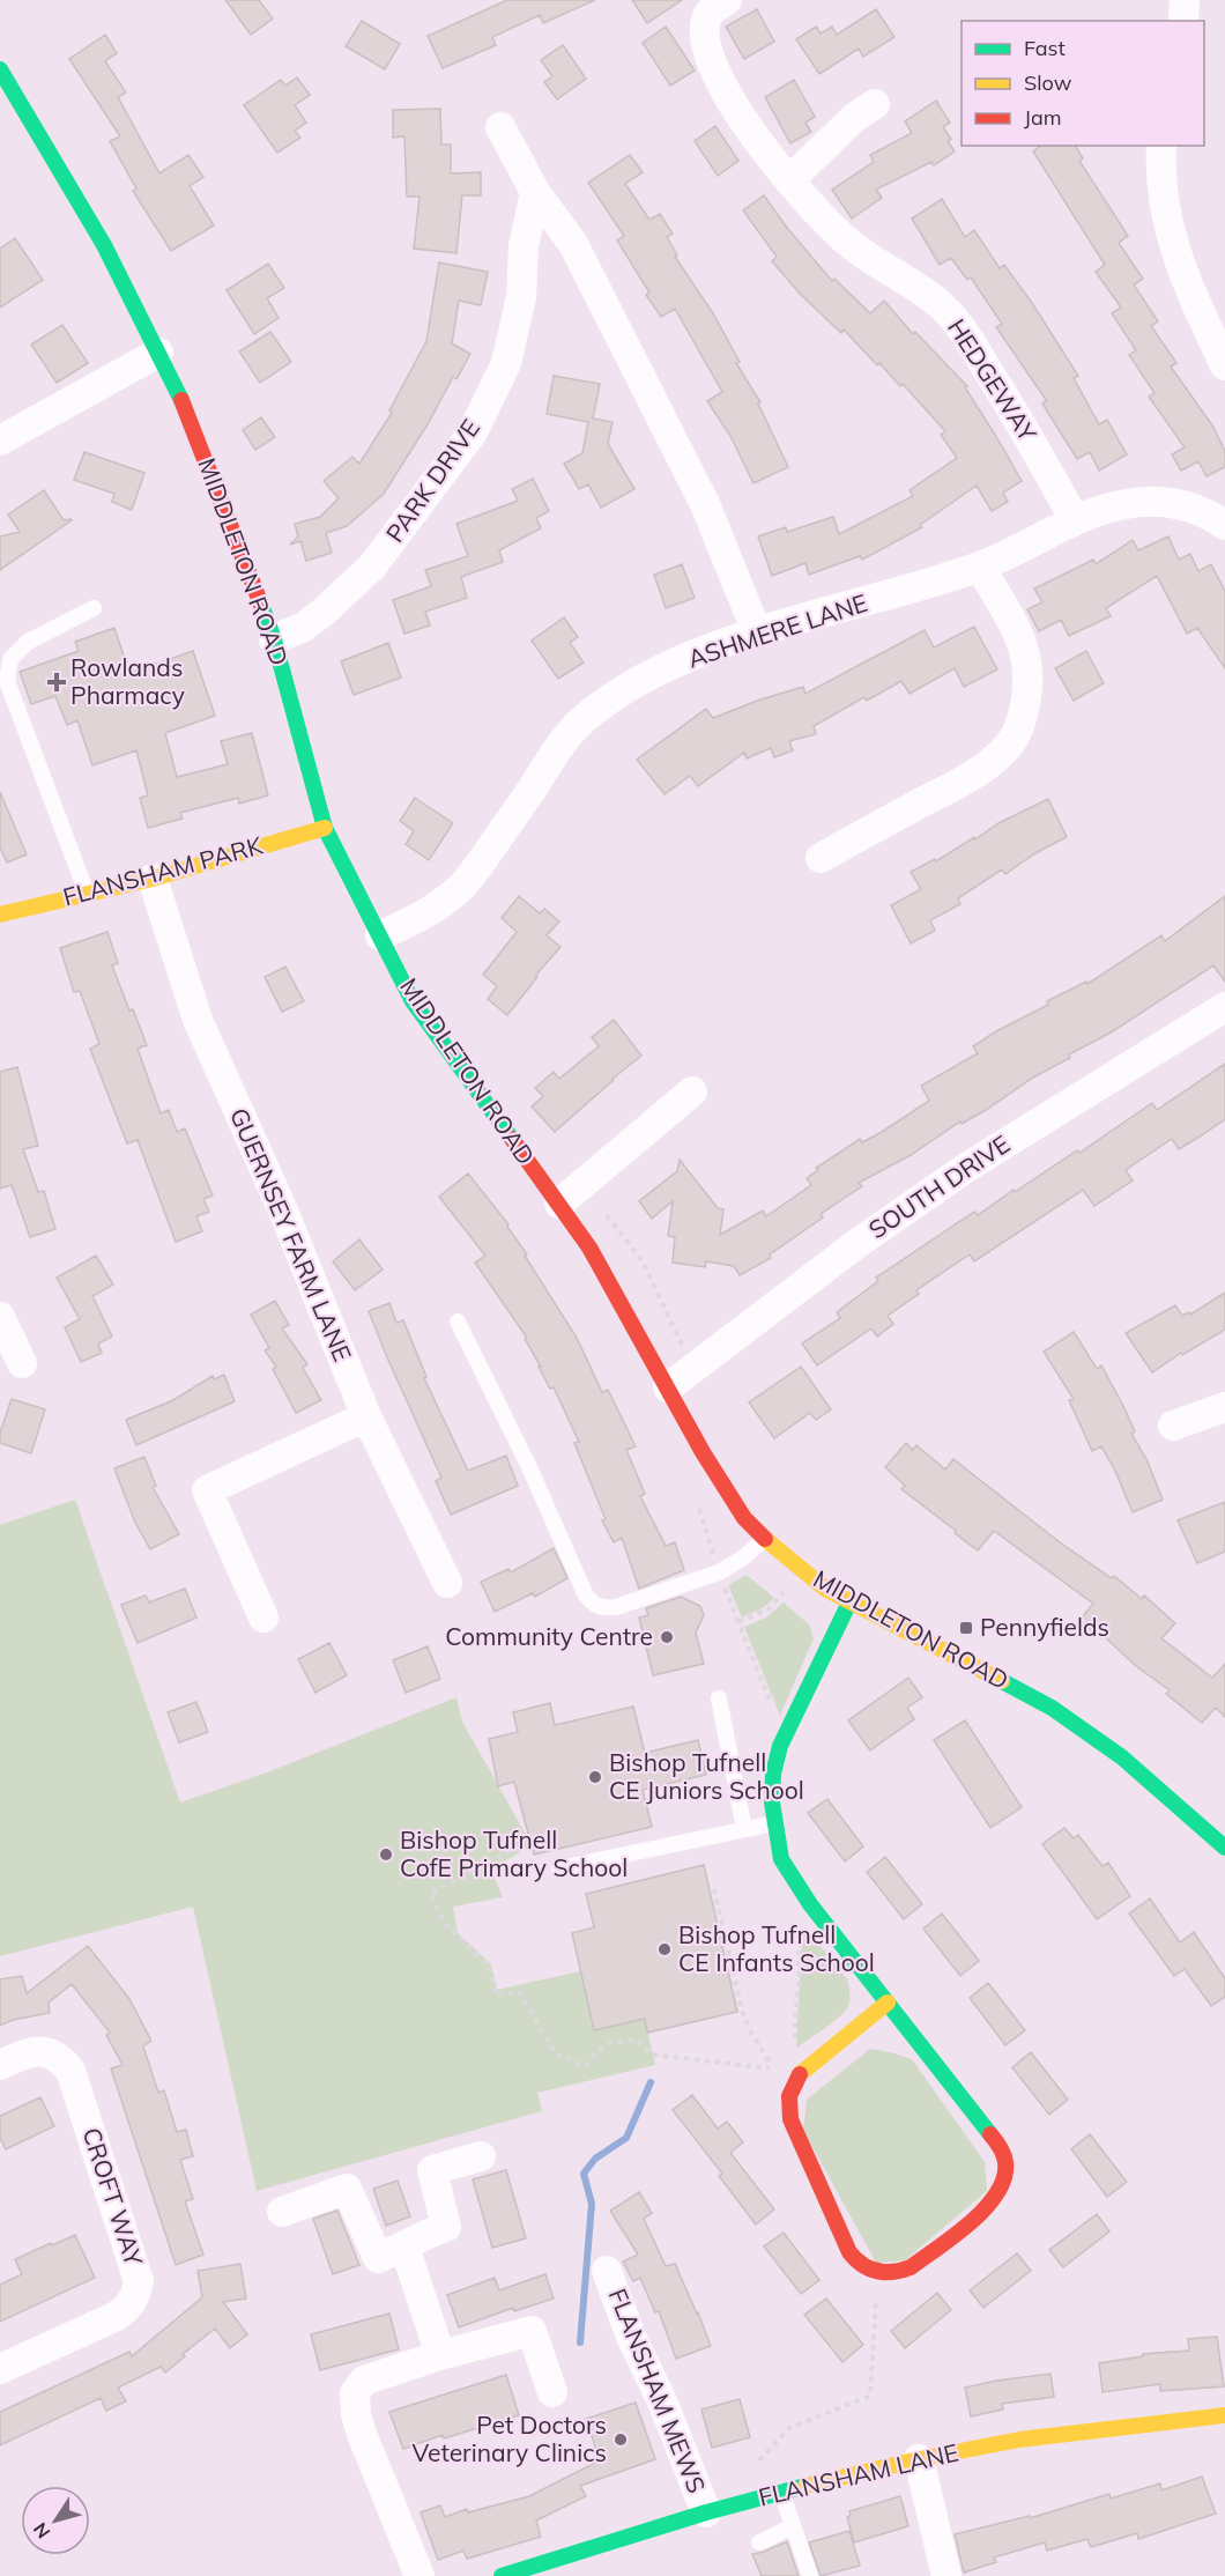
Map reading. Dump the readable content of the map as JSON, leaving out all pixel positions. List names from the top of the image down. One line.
{"streets":{"main road":["MIDDLETON ROAD","FLANSHAM PARK","FLANSHAM LANE"],"street":["HEDGEWAY","PARK DRIVE","ASHMERE LANE","SOUTH DRIVE","GUERNSEY FARM LANE","CROFT WAY","FLANSHAM MEWS"]},"crossings":[["HEDGEWAY","ASHMERE LANE"],["PARK DRIVE","MIDDLETON ROAD"],["MIDDLETON ROAD","ASHMERE LANE"],["MIDDLETON ROAD","FLANSHAM PARK"],["MIDDLETON ROAD","SOUTH DRIVE"],["FLANSHAM PARK","GUERNSEY FARM LANE"],["FLANSHAM MEWS","FLANSHAM LANE"]],"places":{"health":["Rowlands Pharmacy"],"transit":["Pennyfields"],"other":["Community Centre","Bishop Tufnell CE Juniors School","Bishop Tufnell CofE Primary School","Bishop Tufnell CE Infants School","Pet Doctors Veterinary Clinics"]},"legend":["Fast","Slow","Jam"],"north":"bottom left"}
